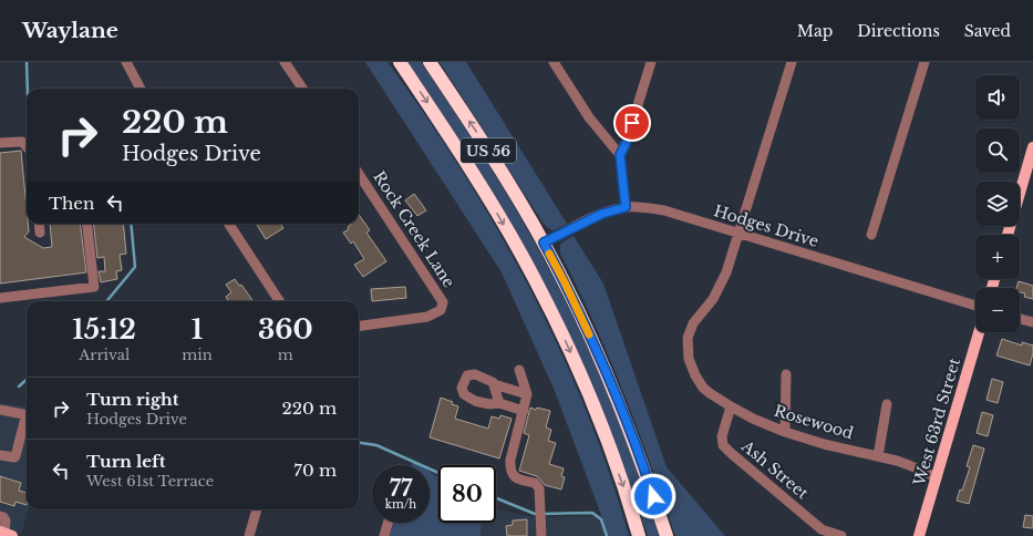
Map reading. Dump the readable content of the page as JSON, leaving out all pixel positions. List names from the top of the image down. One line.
{"streets":{"highway":["US 56"],"main road":["West 63rd Street"],"street":["Hodges Drive","Rock Creek Lane","Rosewood","Ash Street"]},"crossings":[["US 56","Hodges Drive"],["Hodges Drive","Rosewood"],["Rosewood","West 63rd Street"],["Rosewood","Ash Street"]],"page":{"header":"Waylane","nav":["Map","Directions","Saved"],"map_buttons":["+","−"],"turn":["220 m","Hodges Drive"],"then":"Then","eta":["15:12","Arrival","1","min","360","m"],"list":[{"name":"Turn right","note":"Hodges Drive","value":"220 m"},{"name":"Turn left","note":"West 61st Terrace","value":"70 m"}],"speed":"77 km/h","limit":"80"}}
